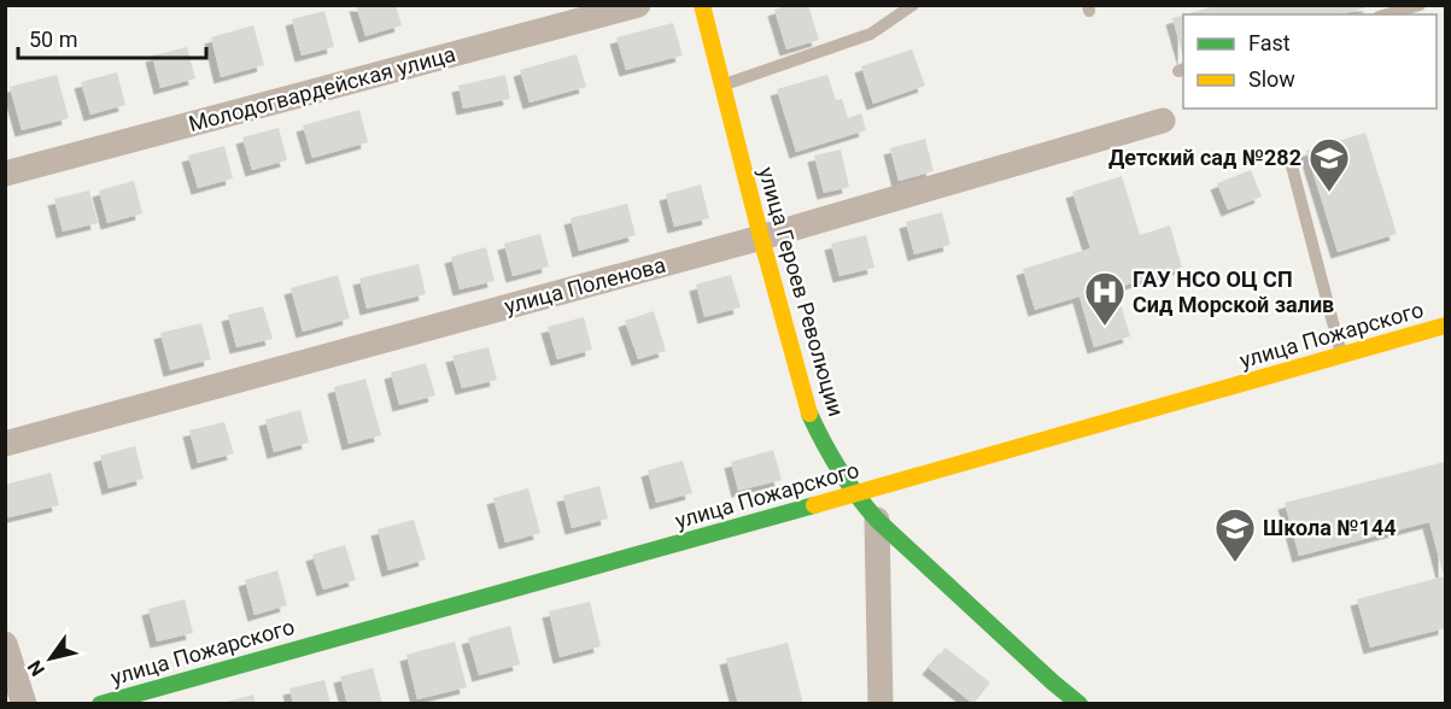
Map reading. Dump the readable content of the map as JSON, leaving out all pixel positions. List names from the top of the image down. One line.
{"streets":{"street":["Молодогвардейская улица","улица Поленова","улица Героев Революции","улица Пожарского"]},"crossings":[["улица Поленова","улица Героев Революции"],["улица Героев Революции","улица Пожарского"]],"places":{"school or university":["Детский сад №282","Школа №144"],"hospital":["ГАУ НСО ОЦ СП Сид Морской залив"]},"legend":["Fast","Slow"],"scale_bar":"50 m","north":"bottom left"}
